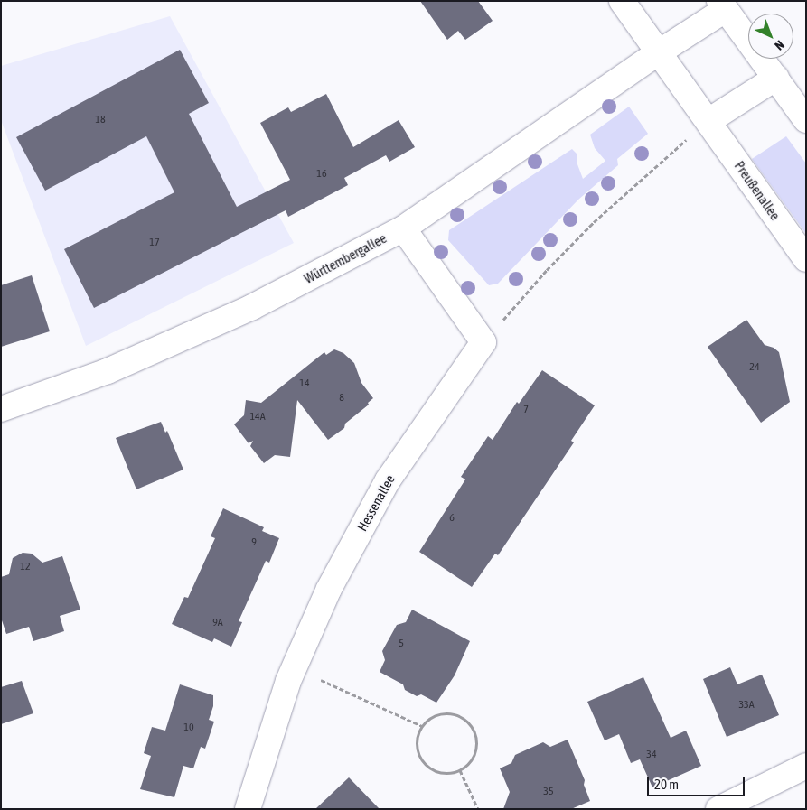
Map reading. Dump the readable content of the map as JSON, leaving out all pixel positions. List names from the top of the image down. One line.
{"streets":{"street":["Preußenallee","Württembergallee","Hessenallee"]},"crossings":[["Preußenallee","Württembergallee"]],"house_numbers":["18","16","17","24","14","8","7","14A","6","9","12","9A","5","33A","10","34","35"],"scale_bar":"20 m","north":"bottom right"}
